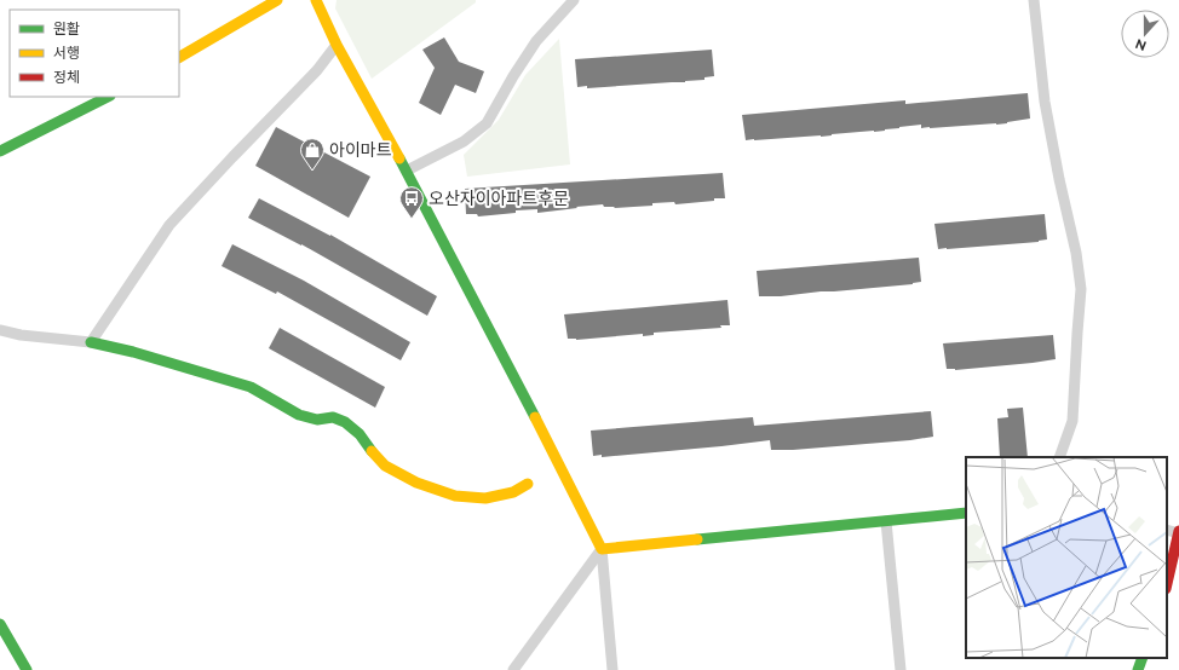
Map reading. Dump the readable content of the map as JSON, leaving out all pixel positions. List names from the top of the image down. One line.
{"places":{"shop":["아이마트"],"bus stop":["오산자이아파트후문"]},"legend":["원활","서행","정체"],"north":"bottom"}
